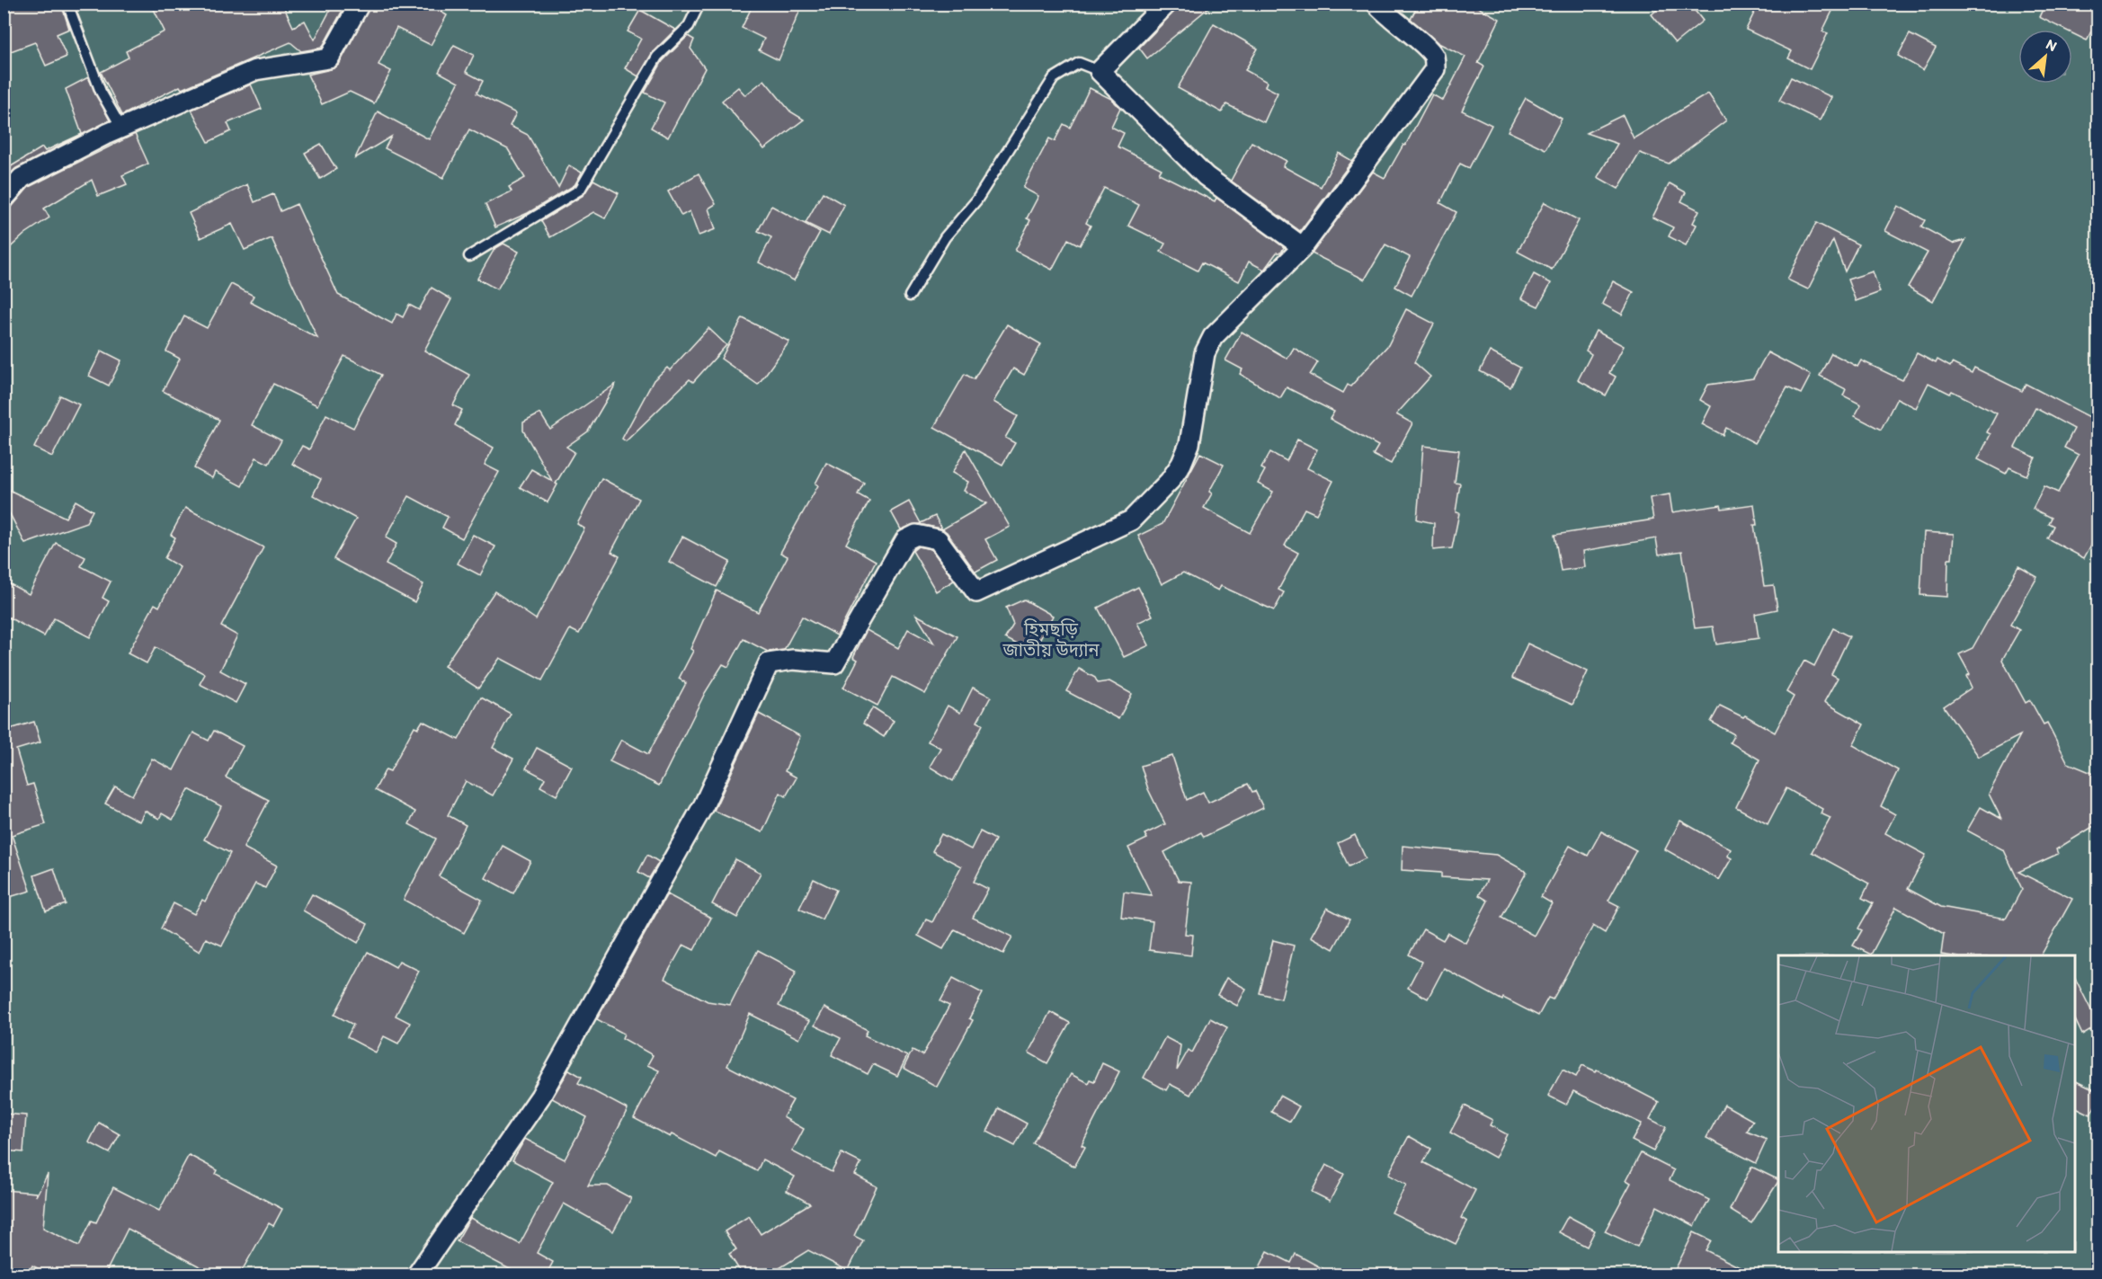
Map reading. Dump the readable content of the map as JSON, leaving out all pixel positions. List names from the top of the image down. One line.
{"parks":["হিমছড়ি জাতীয় উদ্যান"],"north":"top right"}
